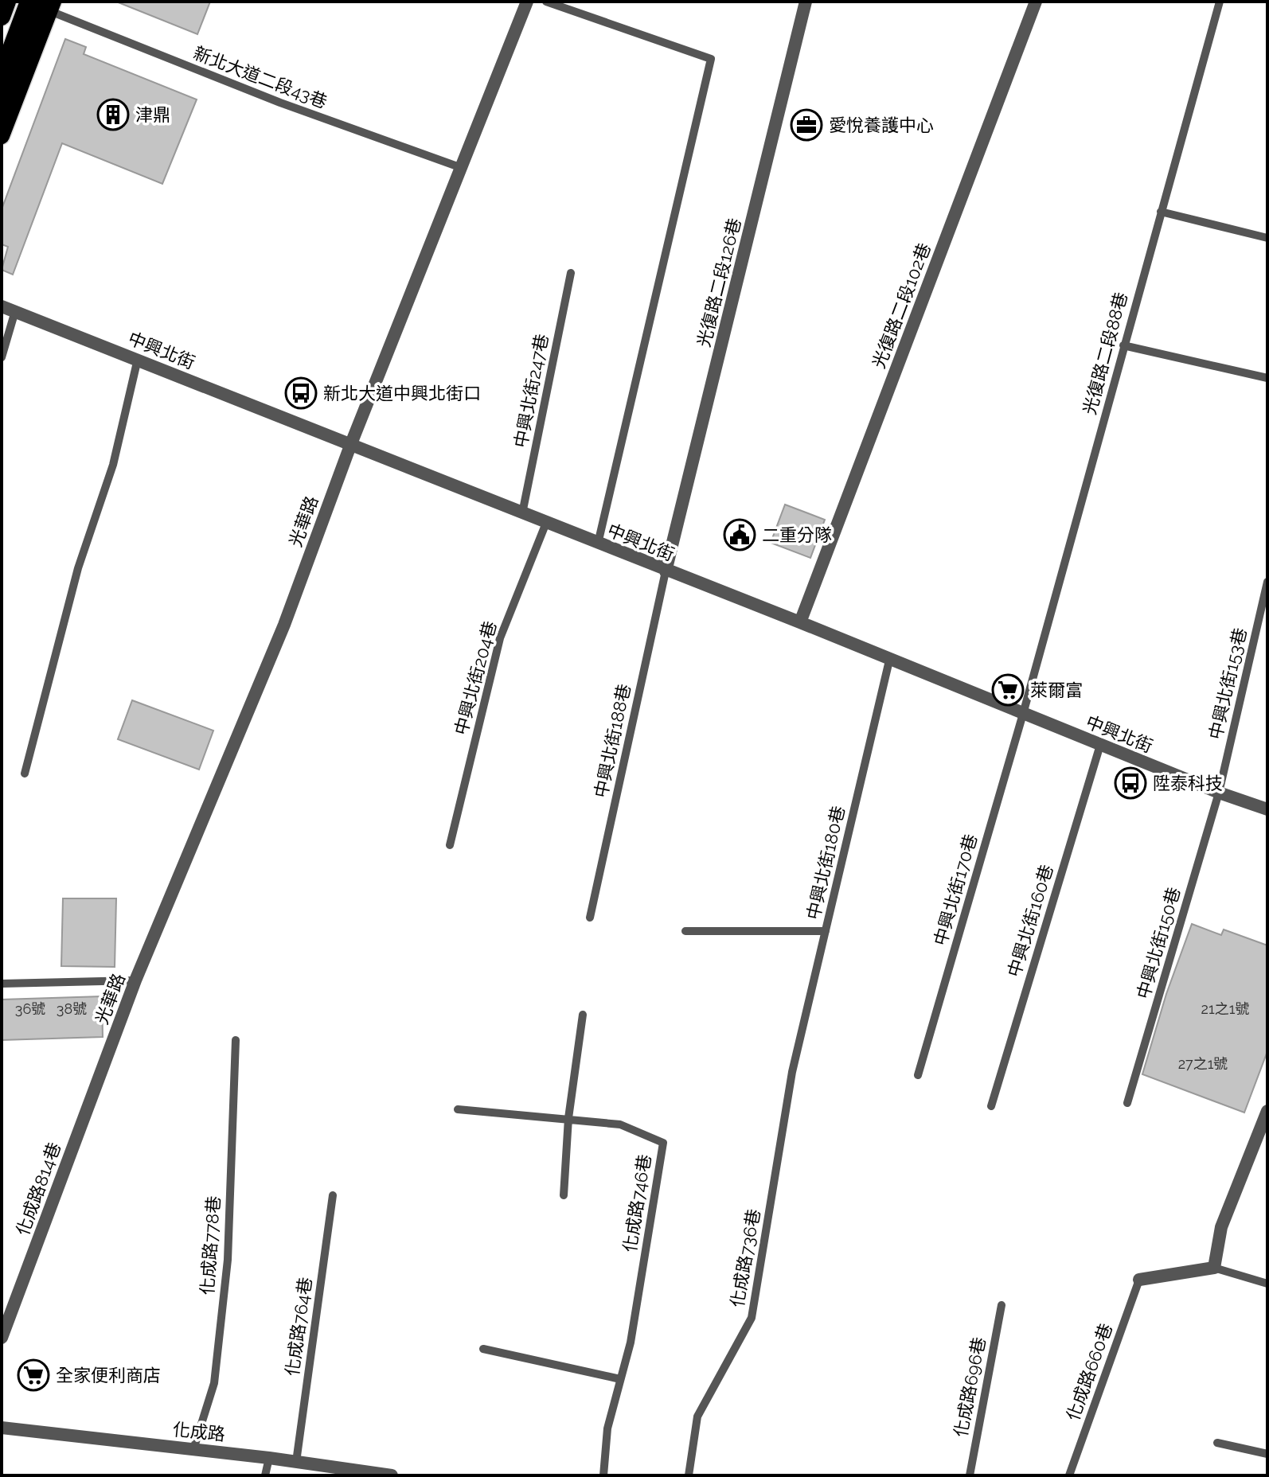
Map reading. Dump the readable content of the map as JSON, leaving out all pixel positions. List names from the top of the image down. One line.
{"streets":{"street":["光復路二段126巷","光復路二段102巷","中興北街","光華路","化成路814巷","化成路"],"lane":["新北大道二段43巷","光復路二段88巷","中興北街247巷","中興北街204巷","中興北街153巷","中興北街188巷","中興北街180巷","中興北街170巷","中興北街160巷","中興北街150巷","化成路746巷","化成路778巷","化成路736巷","化成路764巷","化成路660巷","化成路696巷"]},"crossings":[["新北大道二段43巷","光華路"],["光復路二段126巷","中興北街"],["光復路二段126巷","中興北街188巷"],["光復路二段102巷","中興北街"],["中興北街","光復路二段88巷"],["中興北街","中興北街247巷"],["中興北街","光華路"],["中興北街","中興北街204巷"],["中興北街","中興北街153巷"],["中興北街","中興北街188巷"],["中興北街","中興北街180巷"],["中興北街","中興北街170巷"],["中興北街","中興北街160巷"],["中興北街","中興北街150巷"],["光復路二段88巷","中興北街170巷"],["光華路","化成路814巷"],["中興北街153巷","中興北街150巷"],["中興北街180巷","化成路736巷"],["化成路778巷","化成路"],["化成路764巷","化成路"]],"places":{"building":["津鼎"],"office":["愛悅養護中心"],"bus stop":["新北大道中興北街口","陞泰科技"],"public building":["二重分隊"],"supermarket":["萊爾富","全家便利商店"]},"house_numbers":["36號","38號","21之1號","27之1號"]}
